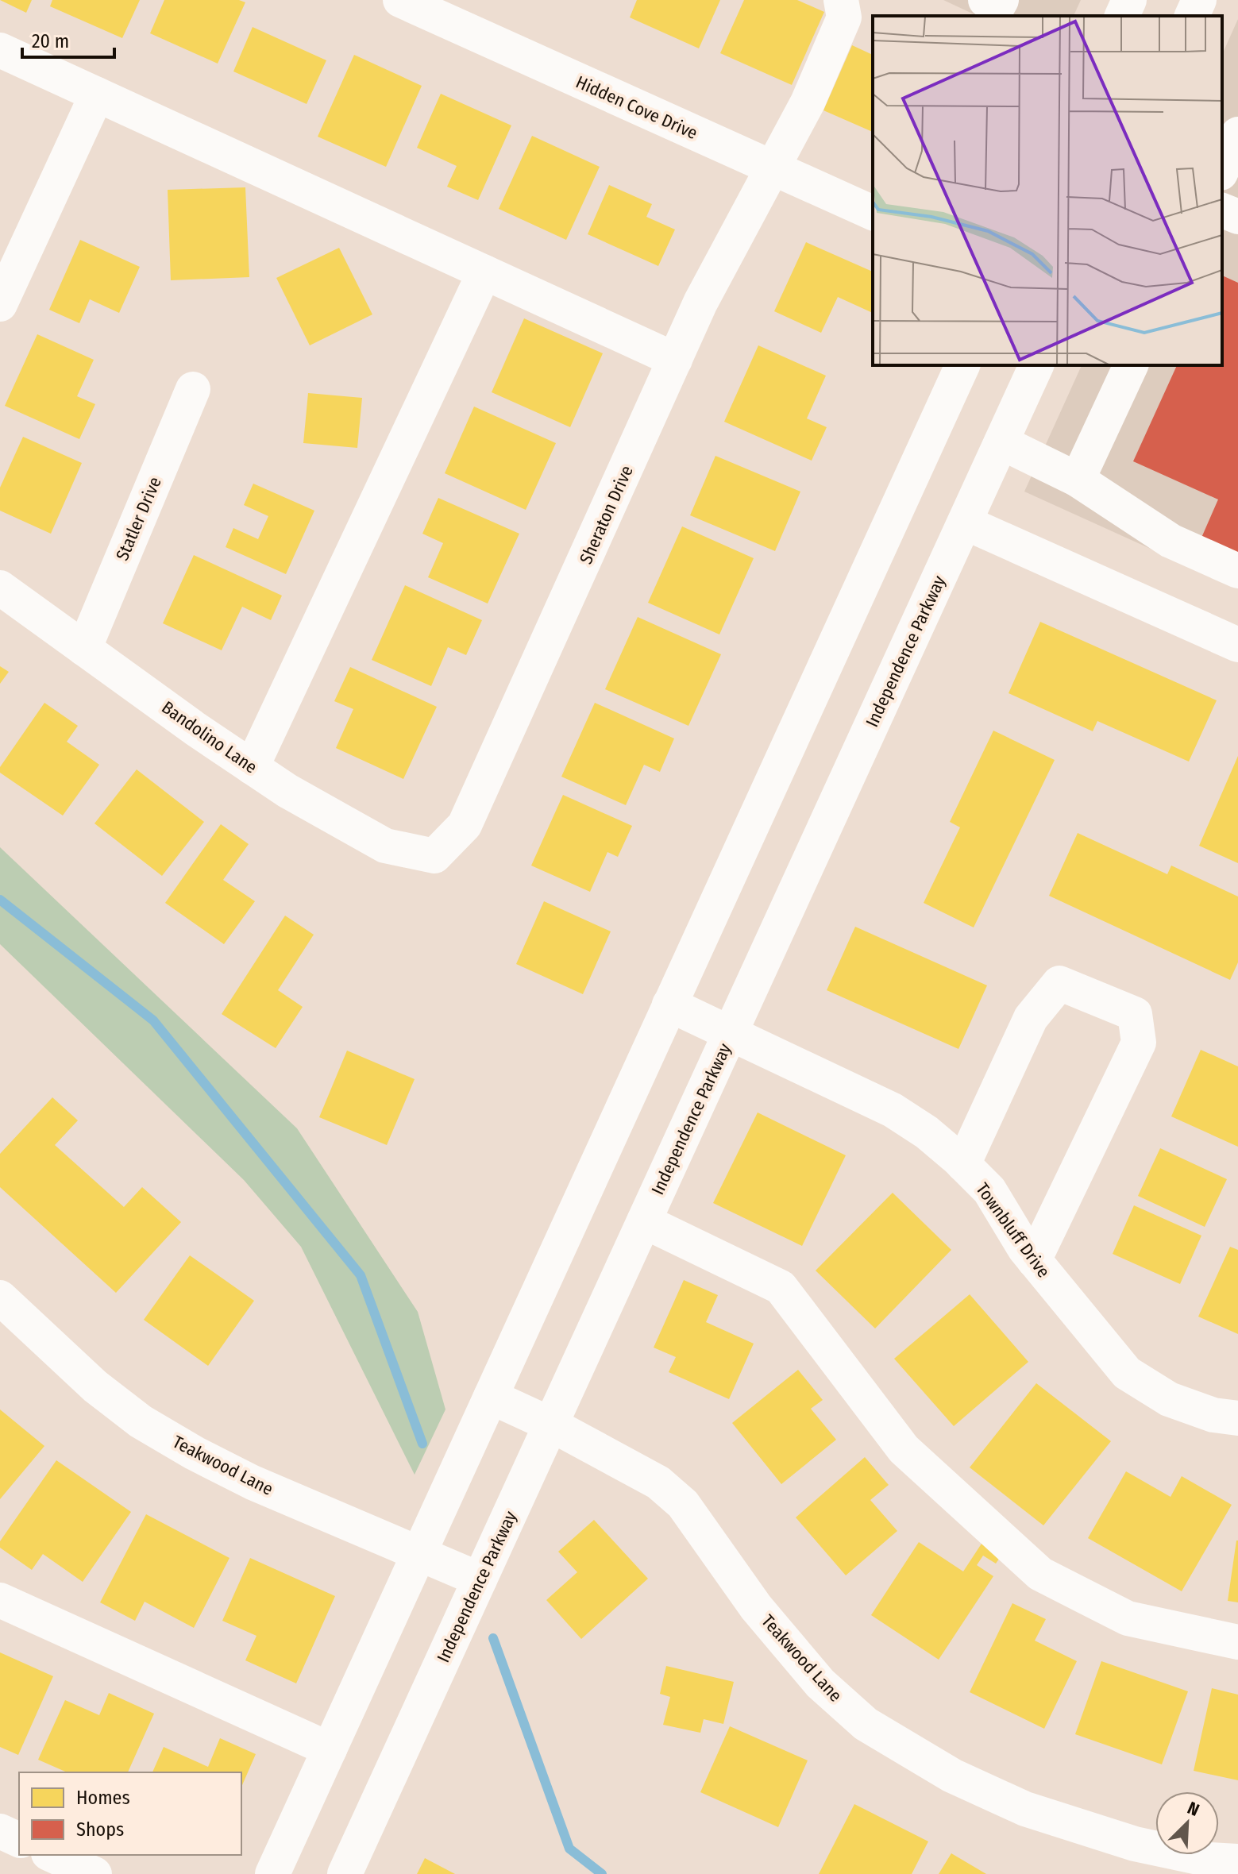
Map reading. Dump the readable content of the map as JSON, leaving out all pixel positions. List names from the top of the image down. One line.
{"streets":{"street":["Hidden Cove Drive","Sheraton Drive","Statler Drive","Independence Parkway","Bandolino Lane","Townbluff Drive","Teakwood Lane"]},"crossings":[["Hidden Cove Drive","Sheraton Drive"],["Sheraton Drive","Bandolino Lane"],["Statler Drive","Bandolino Lane"],["Independence Parkway","Townbluff Drive"],["Independence Parkway","Teakwood Lane"]],"legend":["Homes","Shops"],"scale_bar":"20 m","north":"top right"}
